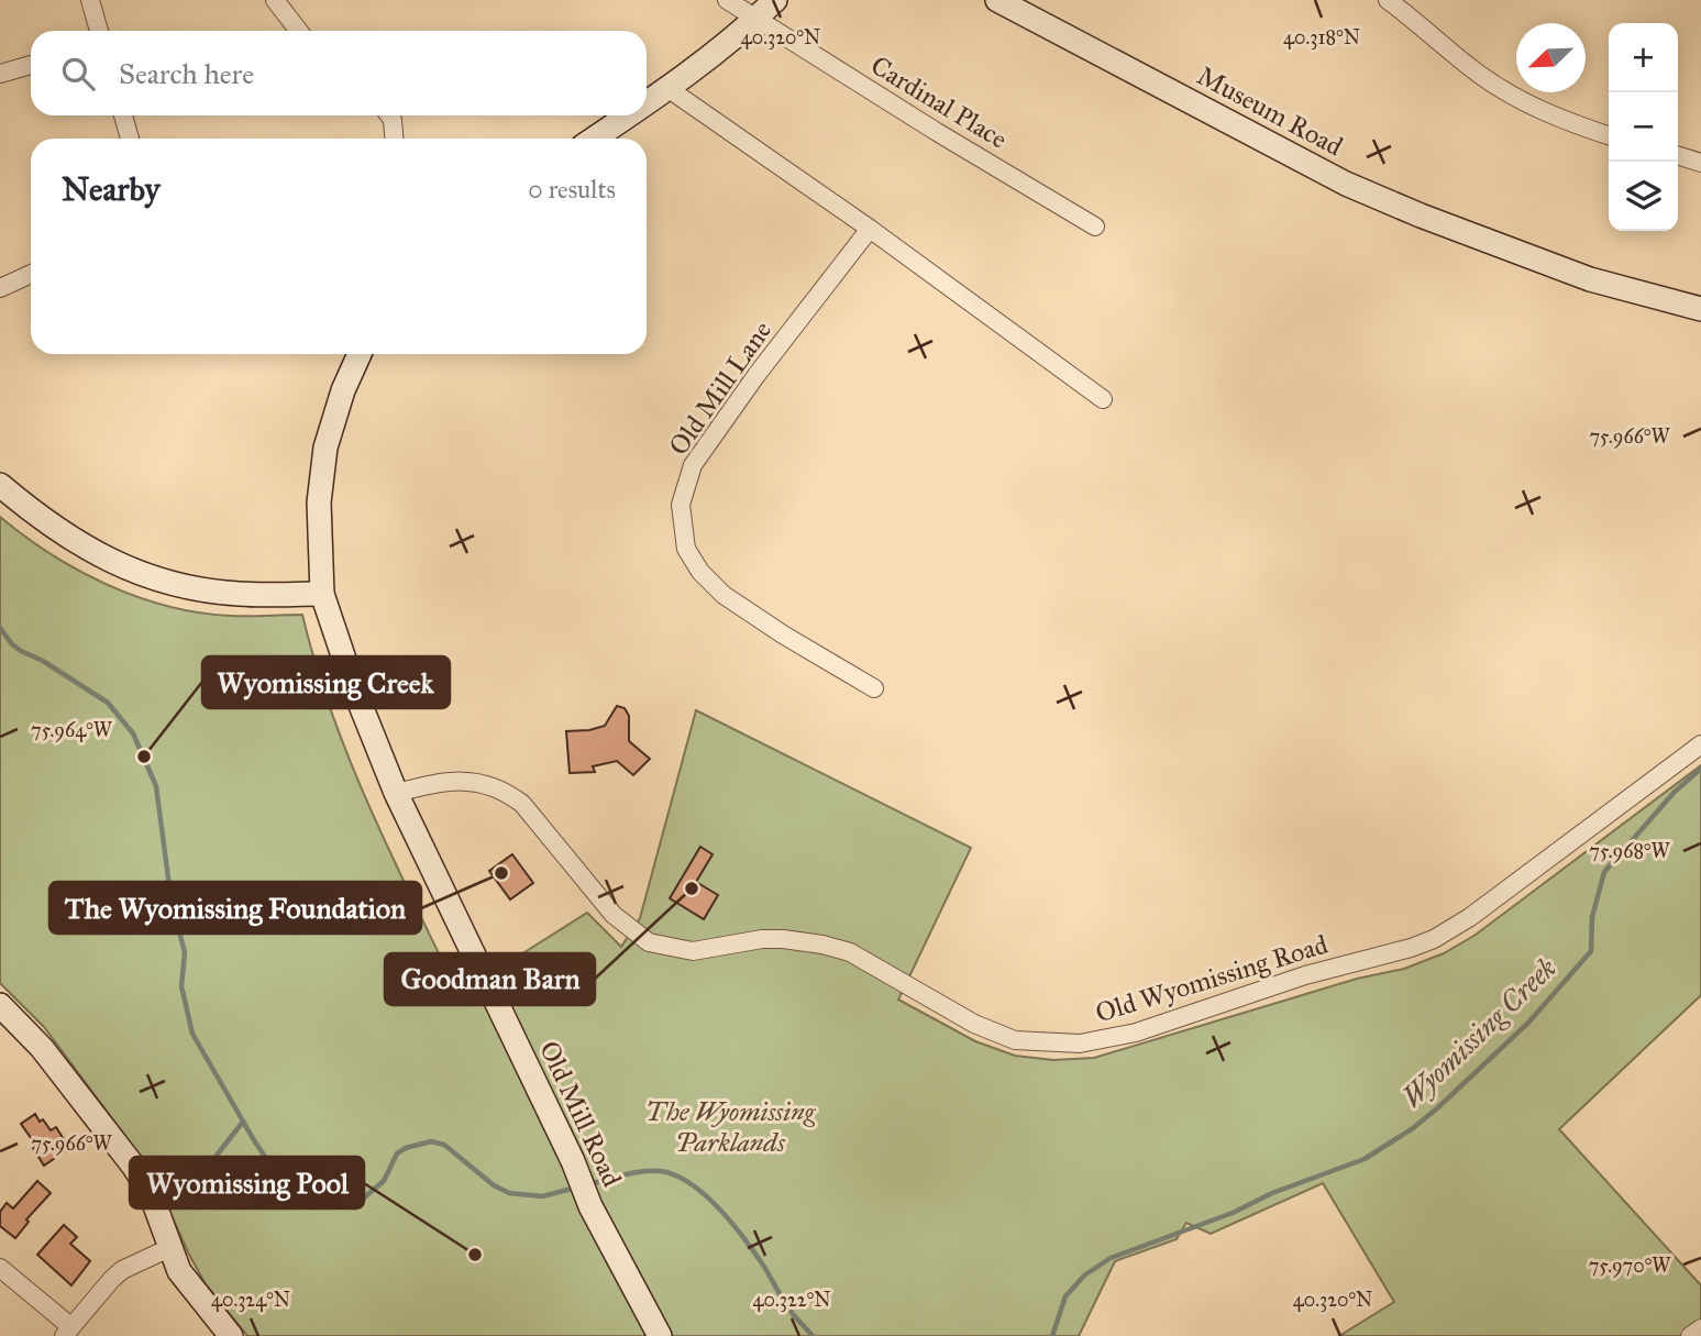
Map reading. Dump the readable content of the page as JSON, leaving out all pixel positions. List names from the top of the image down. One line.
{"streets":{"street":["Cardinal Place","Museum Road","Old Mill Lane","Old Wyomissing Road","Old Mill Road"]},"crossings":[["Old Wyomissing Road","Old Mill Road"]],"water":["Wyomissing Creek"],"parks":["The Wyomissing Parklands"],"places":["Wyomissing Creek","The Wyomissing Foundation","Goodman Barn","Wyomissing Pool"],"north":"bottom left","page":{"map_buttons":["+","−"],"search":"Search here","heading":["Nearby","0 results"]},"coordinates":["40.320°N","40.318°N","75.966°W","75.964°W","75.968°W","75.970°W","40.324°N","40.322°N"]}
